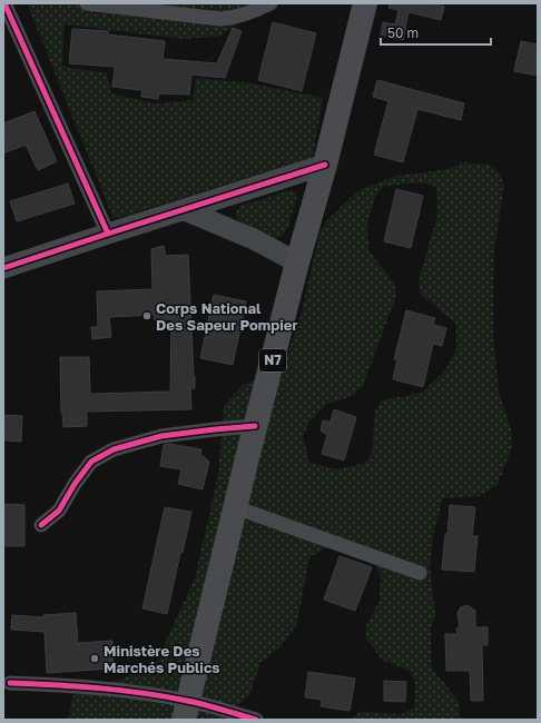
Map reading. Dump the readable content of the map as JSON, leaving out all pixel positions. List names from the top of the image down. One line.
{"streets":{"highway":["N7"]},"places":["Corps National Des Sapeur Pompier","Ministère Des Marchés Publics"],"scale_bar":"50 m"}
